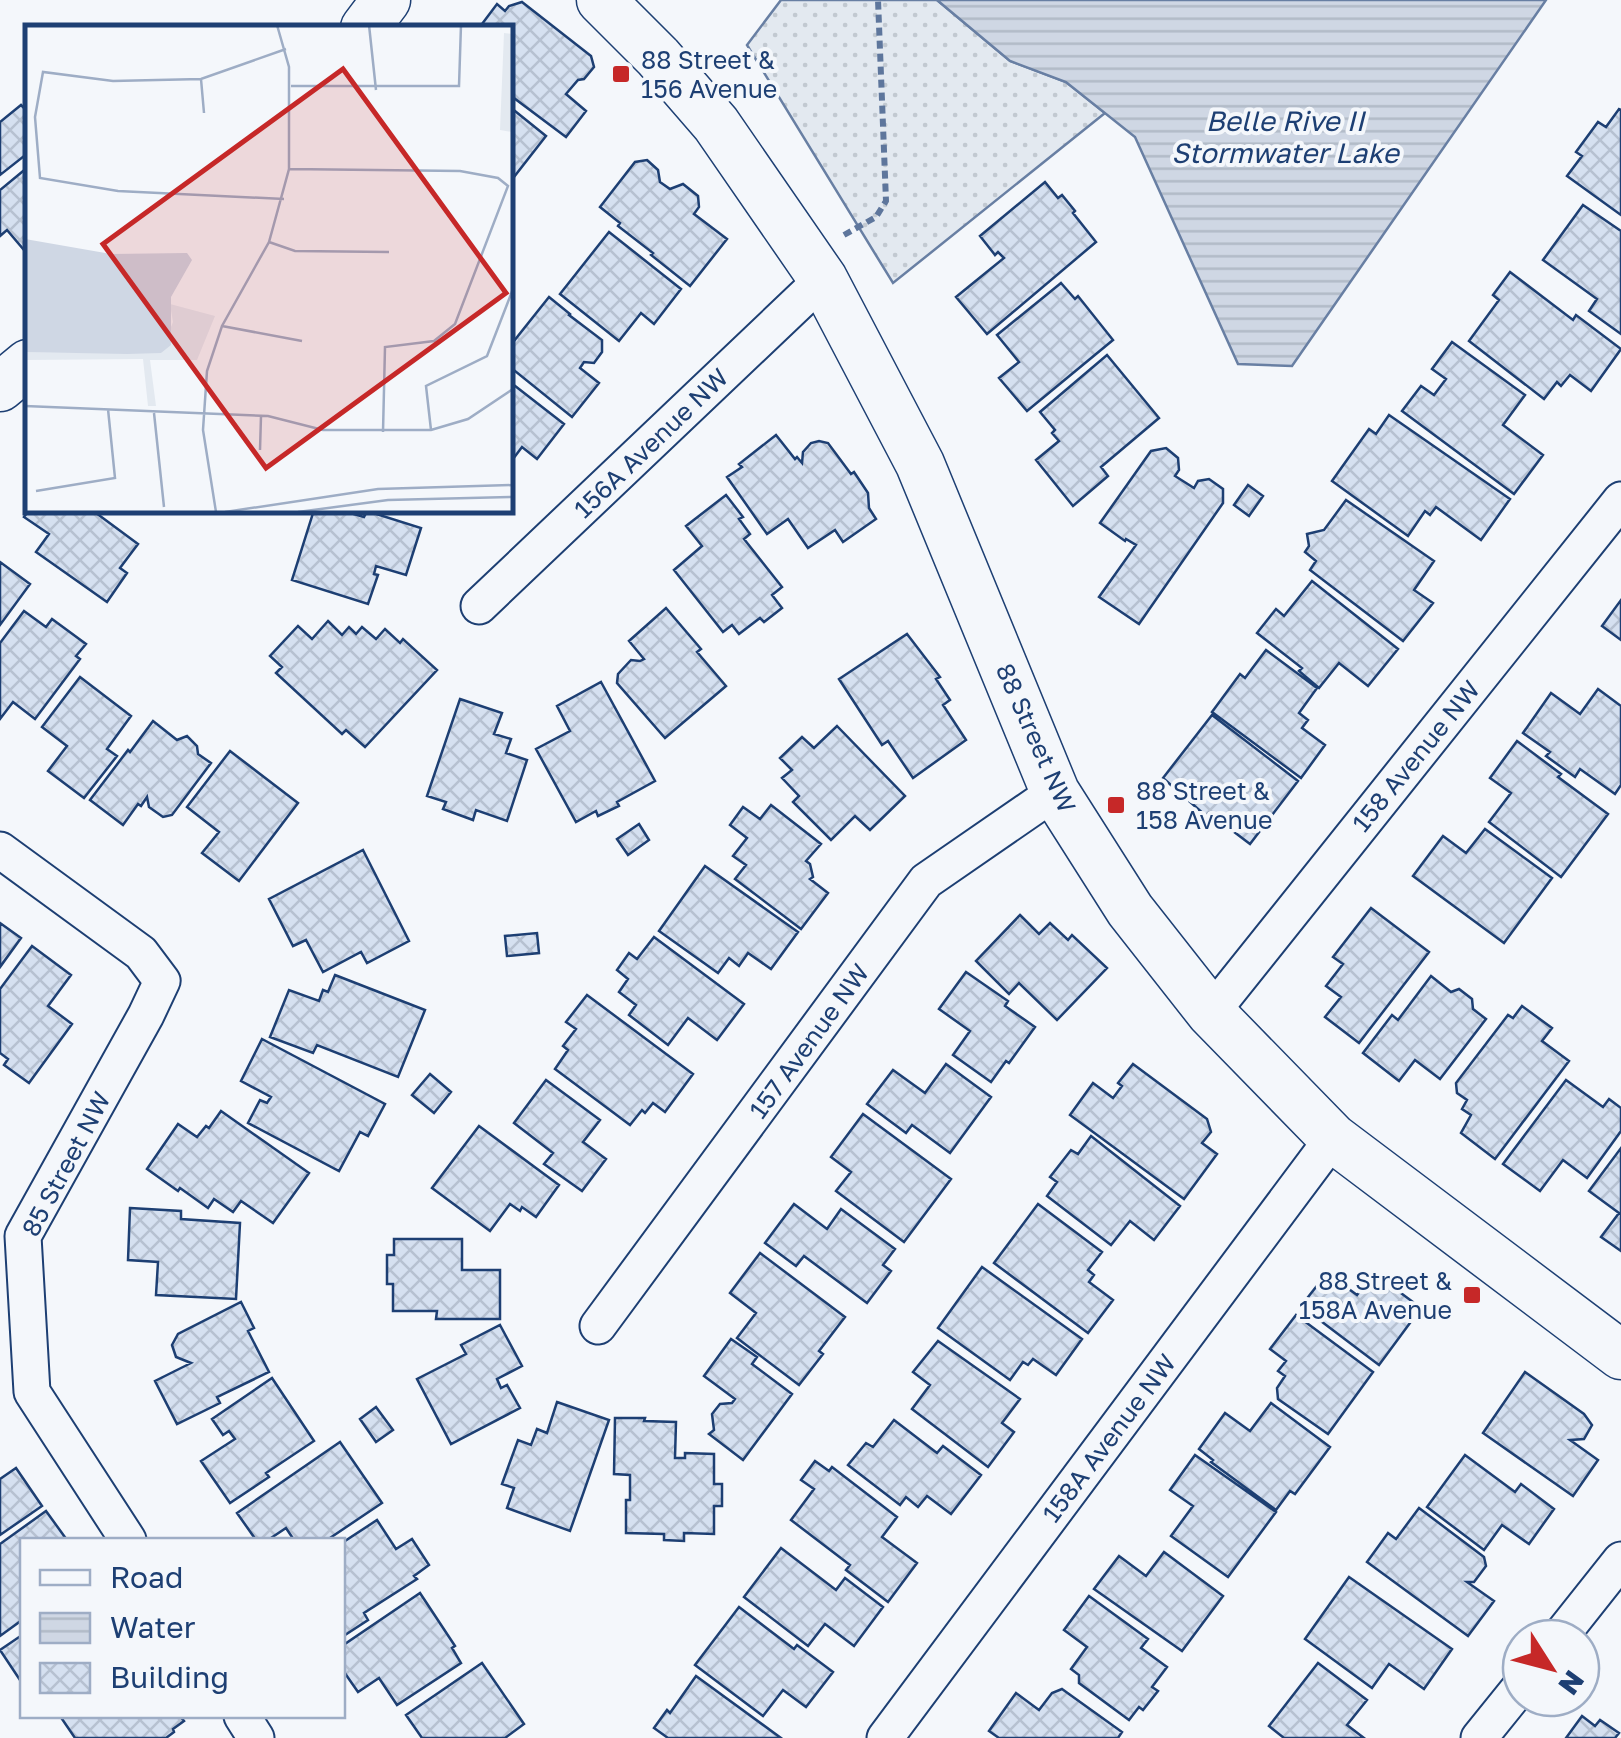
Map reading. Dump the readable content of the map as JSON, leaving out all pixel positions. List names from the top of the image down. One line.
{"streets":{"street":["156A Avenue NW","88 Street NW","158 Avenue NW","157 Avenue NW","85 Street NW","158A Avenue NW"]},"crossings":[["156A Avenue NW","88 Street NW"],["88 Street NW","158 Avenue NW"],["88 Street NW","157 Avenue NW"],["88 Street NW","158A Avenue NW"]],"water":["Belle Rive II Stormwater Lake"],"places":{"transit":["88 Street & 156 Avenue","88 Street & 158 Avenue","88 Street & 158A Avenue"]},"legend":["Road","Water","Building"],"north":"bottom right"}
